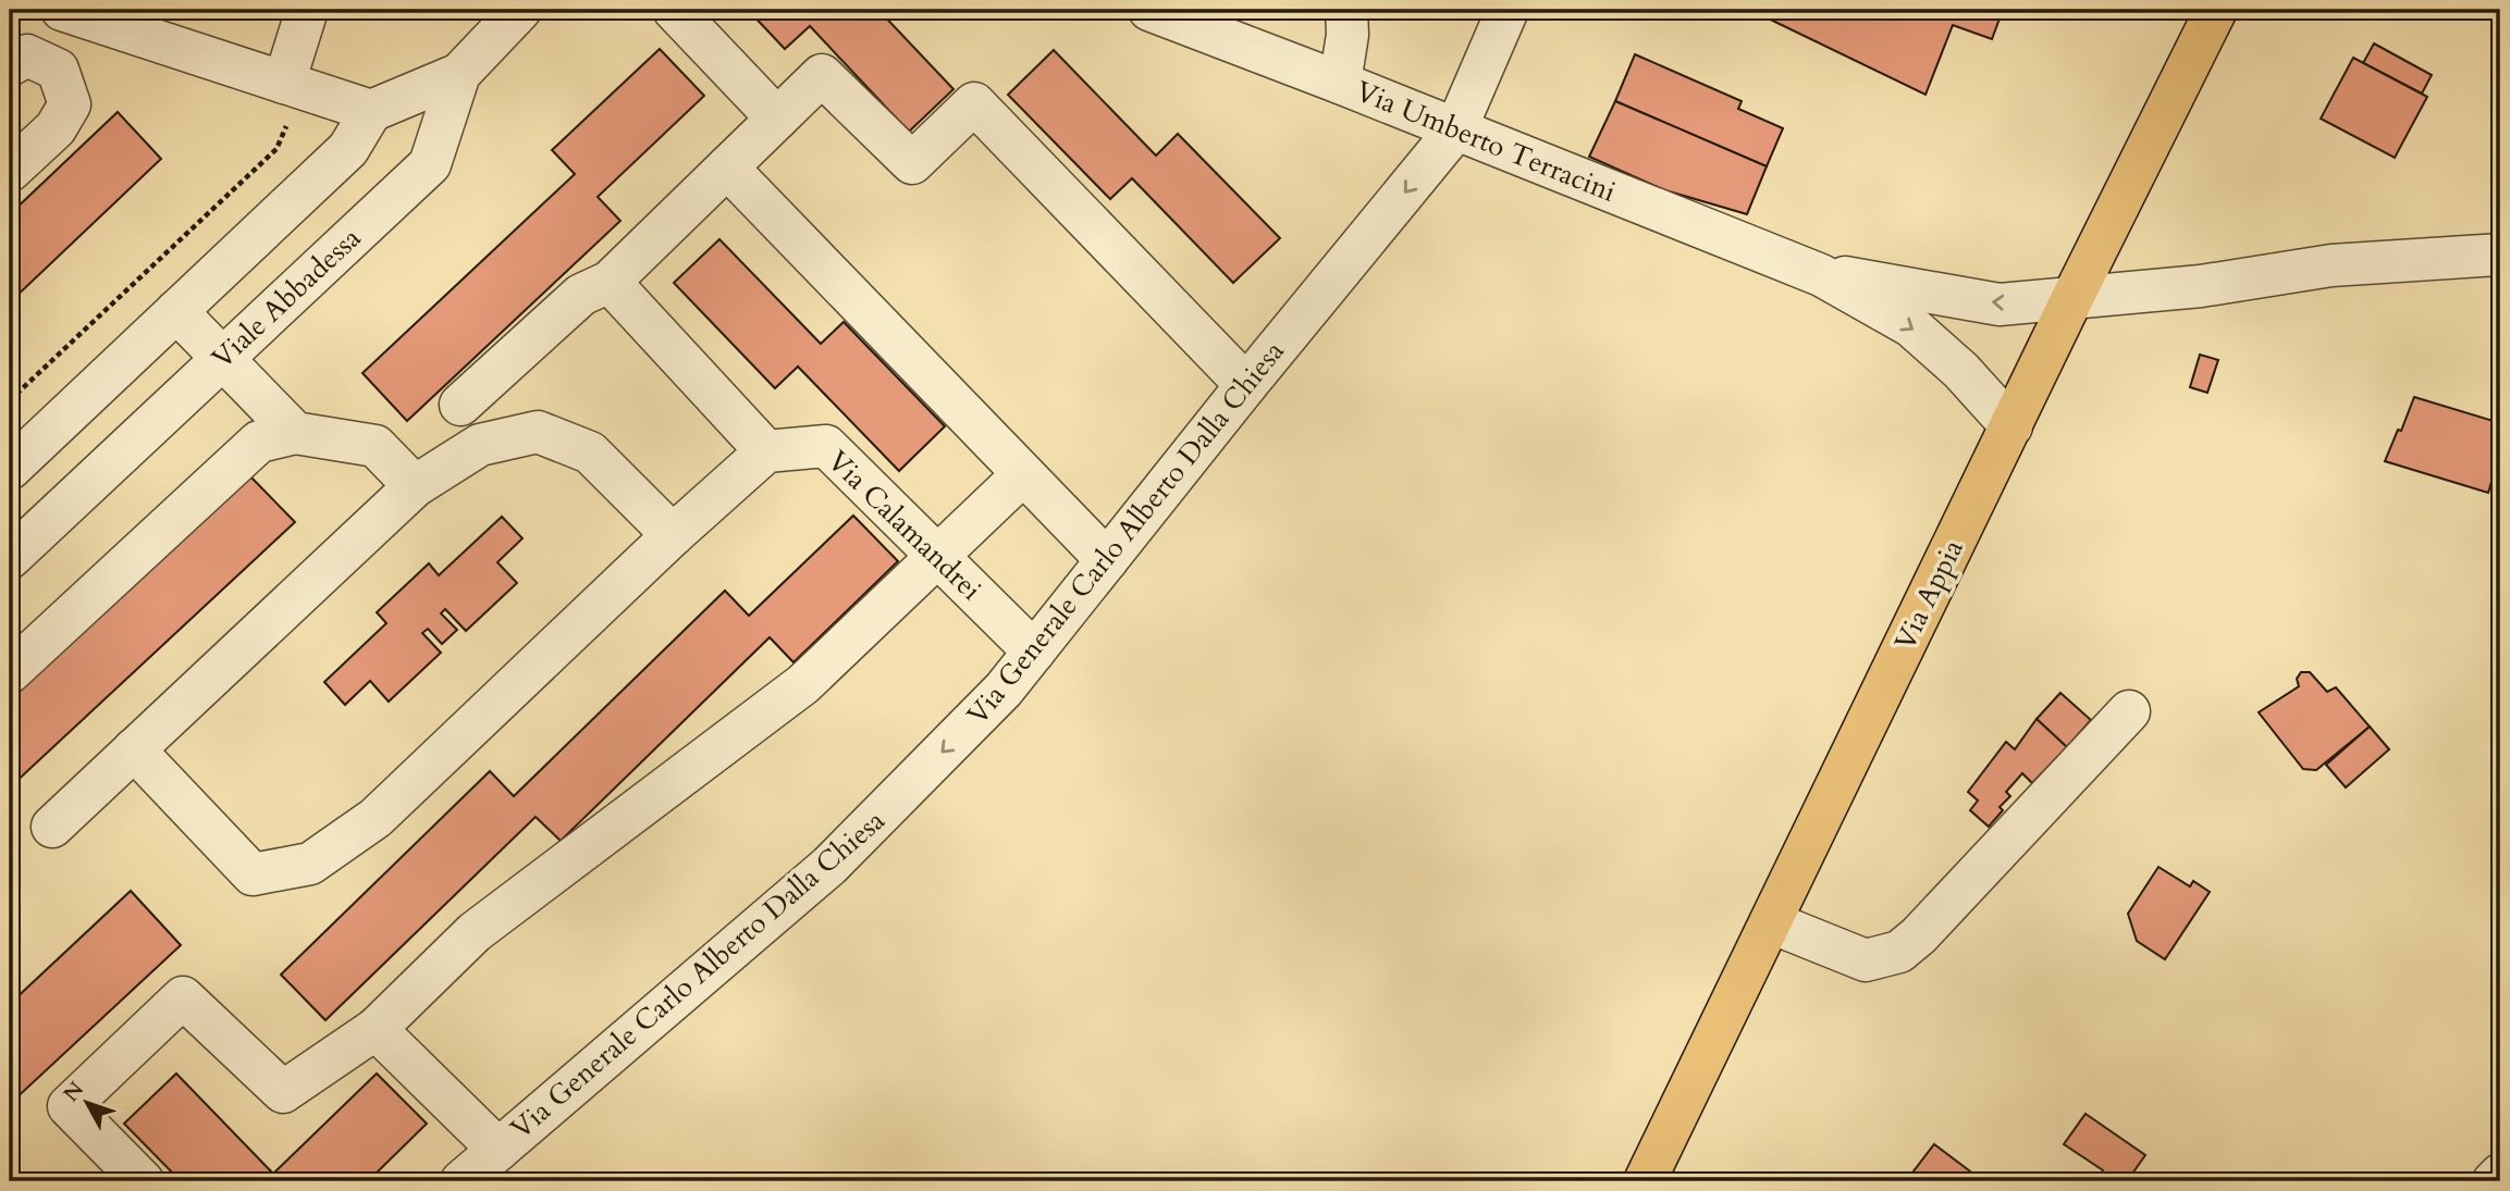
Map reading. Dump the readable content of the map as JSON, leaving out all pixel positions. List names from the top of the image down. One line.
{"streets":{"main road":["Via Appia"],"street":["Via Umberto Terracini","Viale Abbadessa","Via Calamandrei","Via Generale Carlo Alberto Dalla Chiesa"]},"crossings":[["Via Umberto Terracini","Via Generale Carlo Alberto Dalla Chiesa"],["Via Calamandrei","Via Generale Carlo Alberto Dalla Chiesa"]],"north":"top left"}
